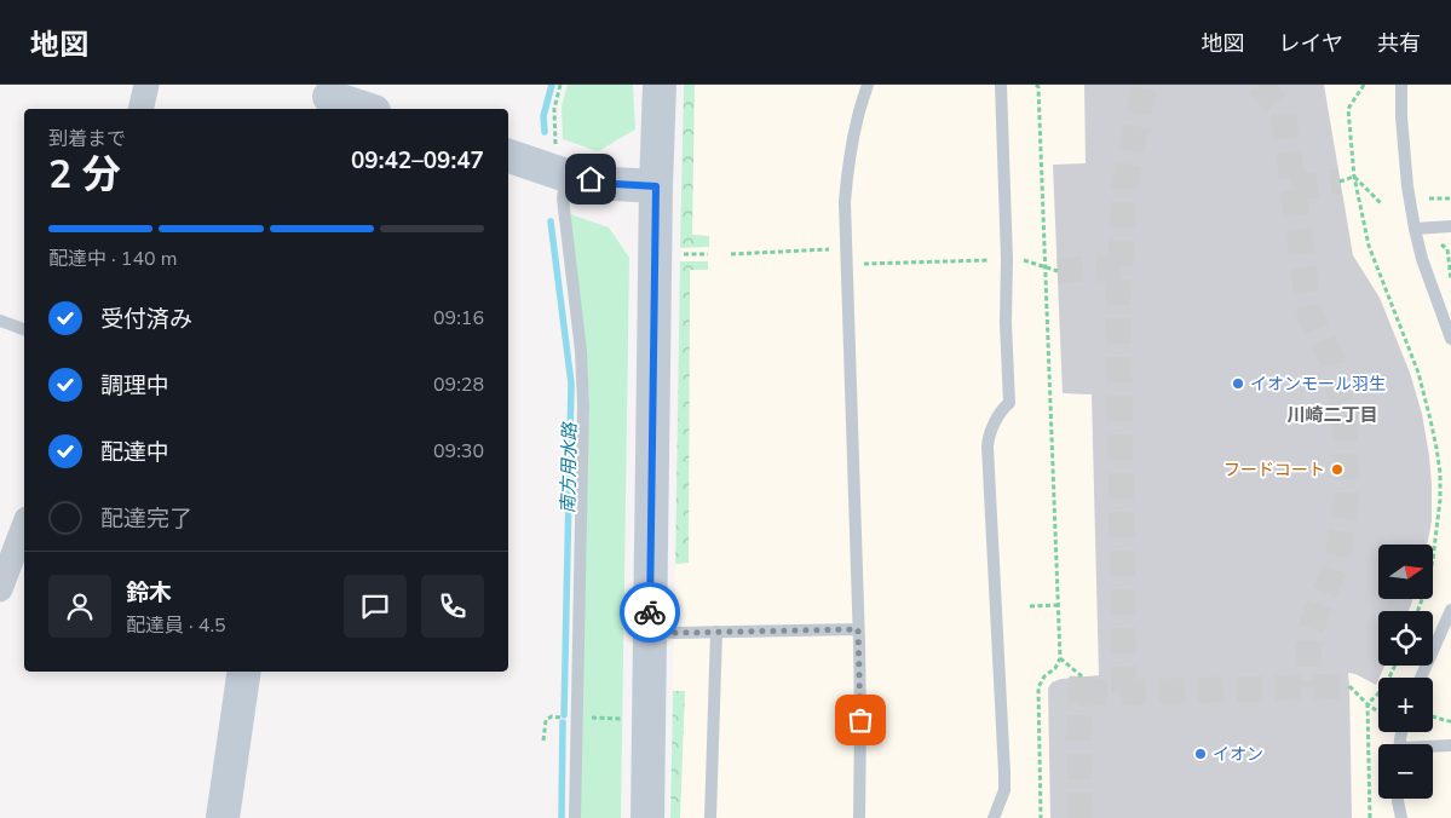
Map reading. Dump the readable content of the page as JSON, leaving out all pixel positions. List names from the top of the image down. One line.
{"districts":["川崎二丁目"],"water":["南方用水路"],"places":["イオンモール羽生","フードコート","イオン"],"north":"right","page":{"header":"地図","nav":["地図","レイヤ","共有"],"heading":["2 分","到着まで","09:42–09:47"],"panel":["鈴木","配達員 · 4.5"],"bar":"配達中 · 140 m","list":[["受付済み","09:16"],["調理中","09:28"],["配達中","09:30"],"配達完了"],"map_buttons":["+","−"]}}
